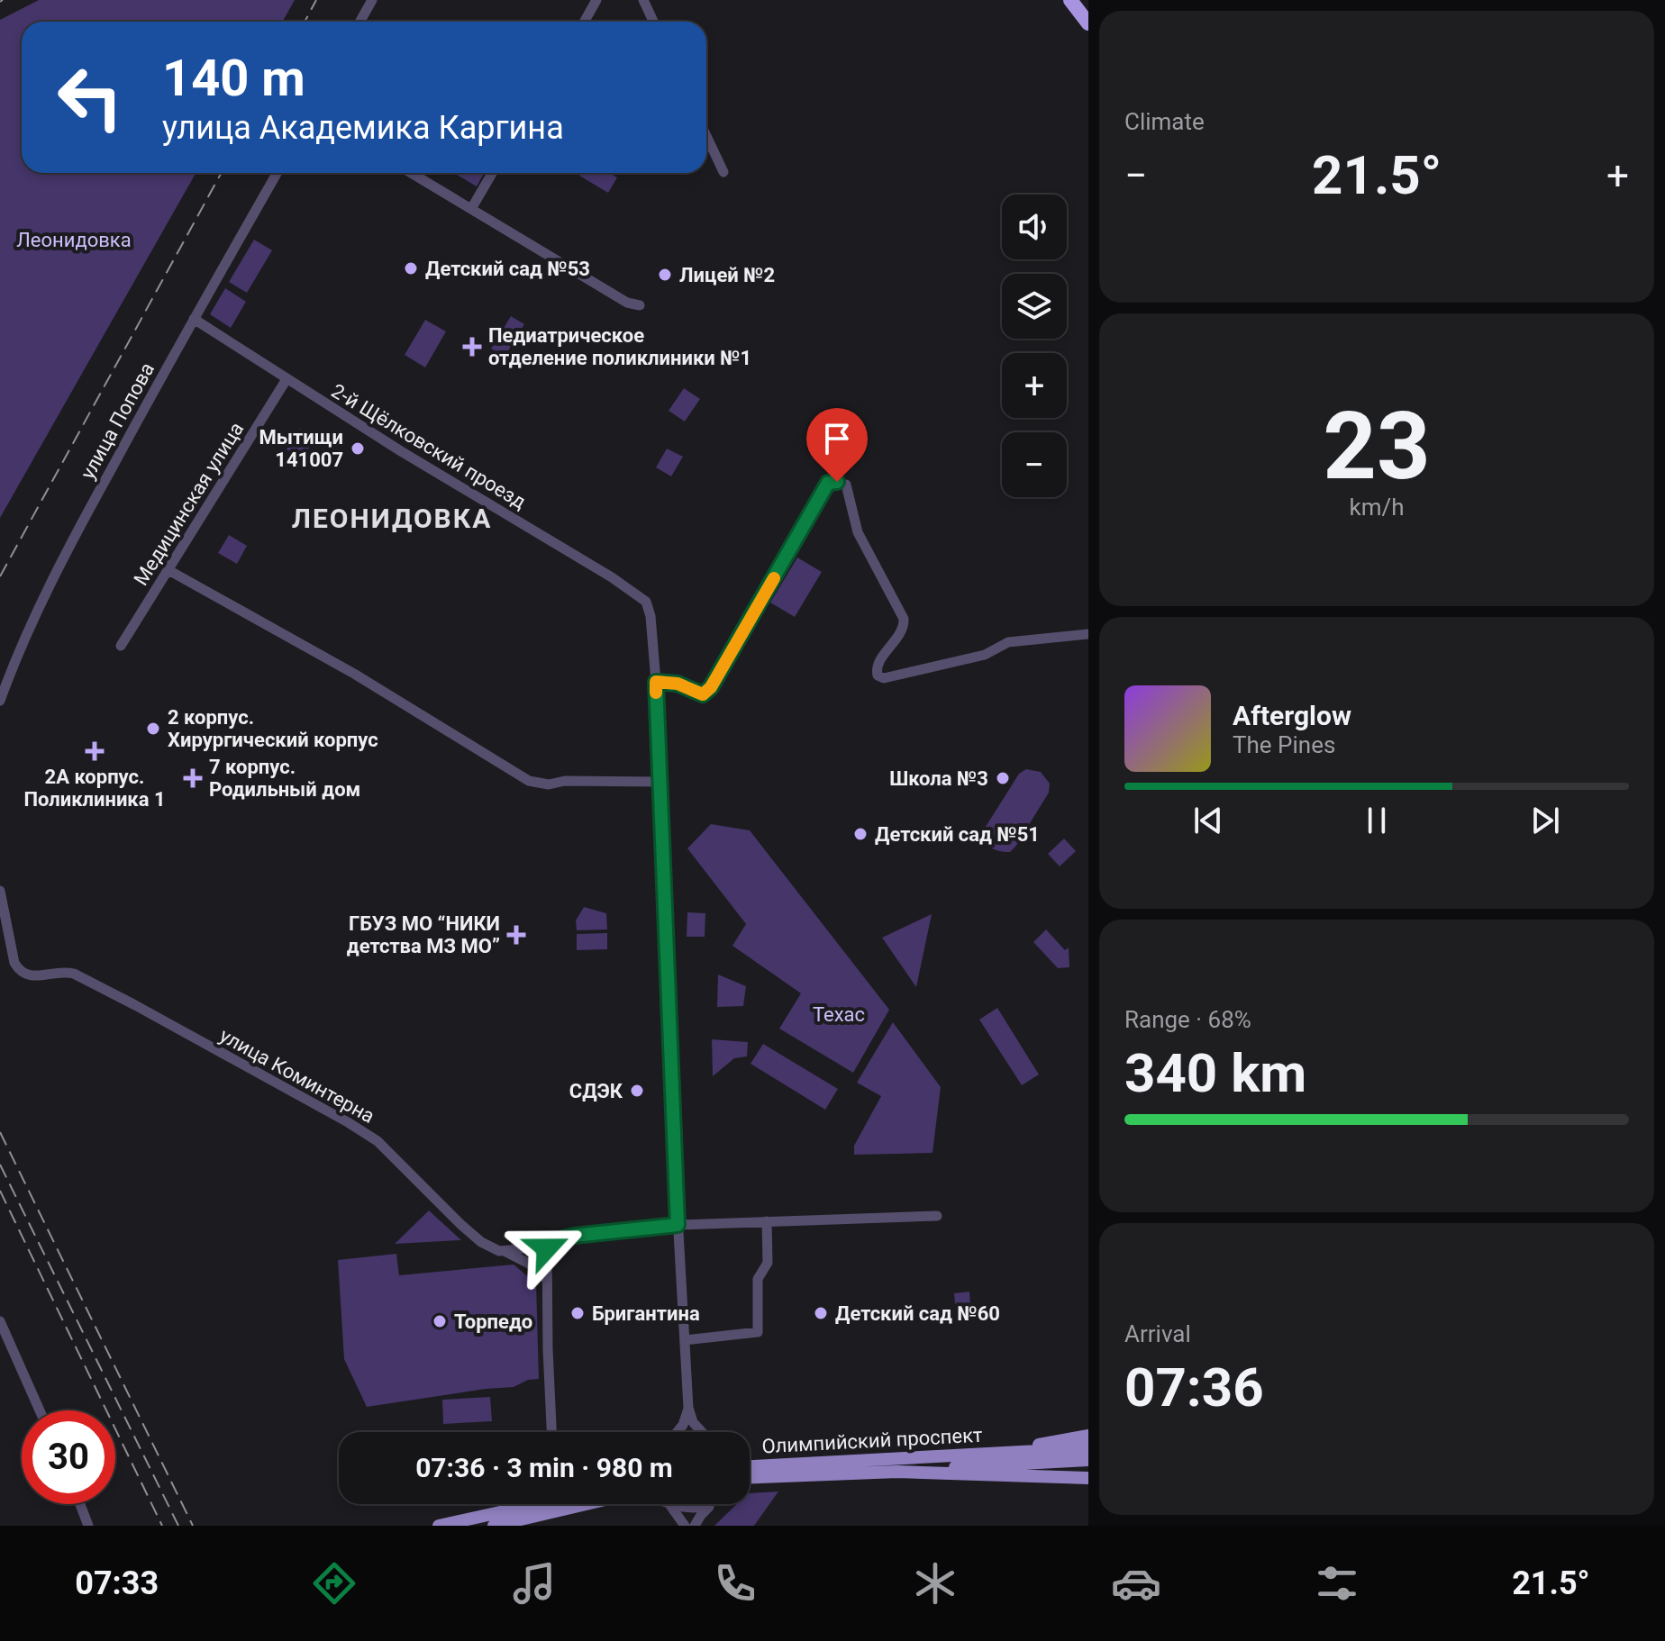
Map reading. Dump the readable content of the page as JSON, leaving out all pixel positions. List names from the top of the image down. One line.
{"streets":{"main road":["Олимпийский проспект"],"street":["улица Попова","2-й Щёлковский проезд","Медицинская улица","улица Коминтерна"]},"crossings":[["улица Попова","2-й Щёлковский проезд"],["2-й Щёлковский проезд","Медицинская улица"]],"districts":["ЛЕОНИДОВКА"],"parks":["Леонидовка","Техас"],"places":{"other":["Детский сад №53","Лицей №2","Мытищи 141007","2 корпус. Хирургический корпус","Школа №3","Детский сад №51","СДЭК","Бригантина","Детский сад №60","Торпедо"],"health":["Педиатрическое отделение поликлиники №1","2А корпус. Поликлиника 1","7 корпус. Родильный дом","ГБУЗ МО “НИКИ детства МЗ МО”"]},"page":{"tile":["Climate",["23","km/h"],["Range · 68%","340 km"],["Arrival","07:36"]],"turn":["140 m","улица Академика Каргина"],"heat":["−","21.5°","+"],"map_buttons":["+","−"],"song":["Afterglow","The Pines"],"limit":"30","trip":"07:36 · 3 min · 980 m","tabs":["07:33","21.5°"]}}
